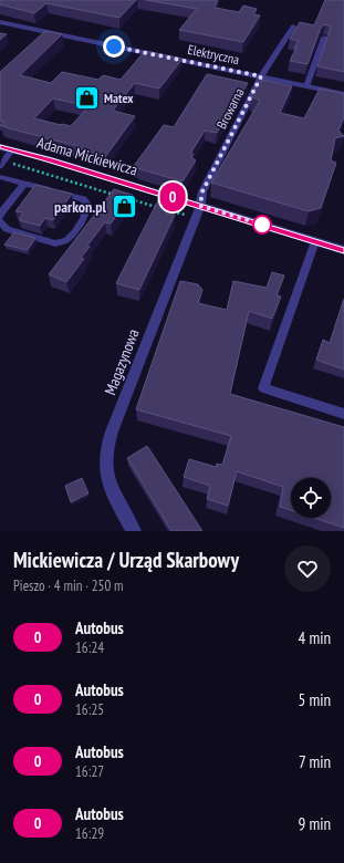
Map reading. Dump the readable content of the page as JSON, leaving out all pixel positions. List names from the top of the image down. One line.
{"streets":{"street":["Elektryczna","Browarna","Adama Mickiewicza","Magazynowa"]},"crossings":[["Elektryczna","Browarna"],["Browarna","Adama Mickiewicza"],["Browarna","Magazynowa"],["Adama Mickiewicza","Magazynowa"]],"places":{"shop":["Matex","parkon.pl"]},"lines":["bus line 0"],"page":{"on_map":"0","heading":["Mickiewicza / Urząd Skarbowy","Pieszo · 4 min · 250 m"],"list":[{"mark":"0","name":"Autobus","note":"16:24","value":"4 min"},{"mark":"0","name":"Autobus","note":"16:25","value":"5 min"},{"mark":"0","name":"Autobus","note":"16:27","value":"7 min"},{"mark":"0","name":"Autobus","note":"16:29","value":"9 min"}]}}
